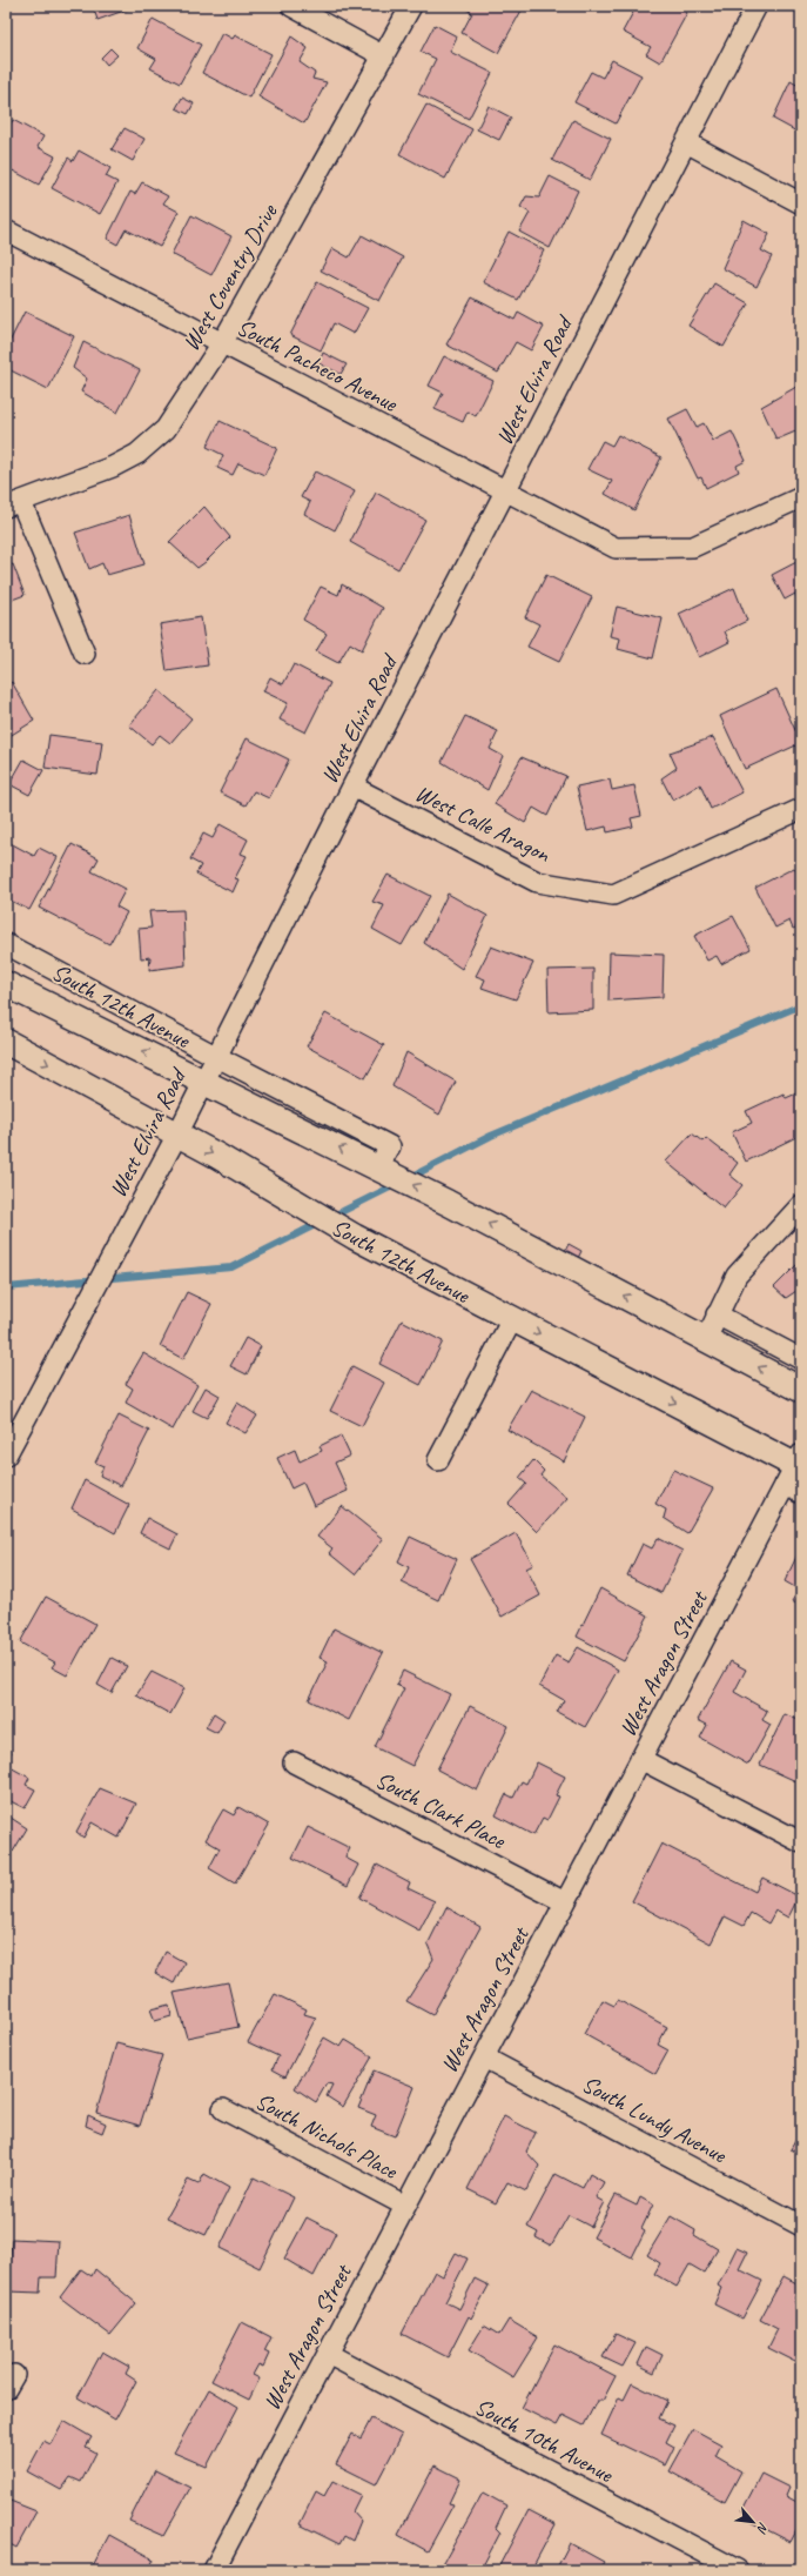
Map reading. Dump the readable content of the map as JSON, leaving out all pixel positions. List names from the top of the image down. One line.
{"streets":{"street":["West Coventry Drive","South Pacheco Avenue","West Elvira Road","West Calle Aragon","South 12th Avenue","West Aragon Street","South Clark Place","South Lundy Avenue","South Nichols Place","South 10th Avenue"]},"crossings":[["West Coventry Drive","South Pacheco Avenue"],["South Pacheco Avenue","West Elvira Road"],["West Elvira Road","West Calle Aragon"],["West Elvira Road","South 12th Avenue"],["South 12th Avenue","West Aragon Street"],["West Aragon Street","South Clark Place"],["West Aragon Street","South Lundy Avenue"],["West Aragon Street","South Nichols Place"],["West Aragon Street","South 10th Avenue"]],"north":"bottom right"}
